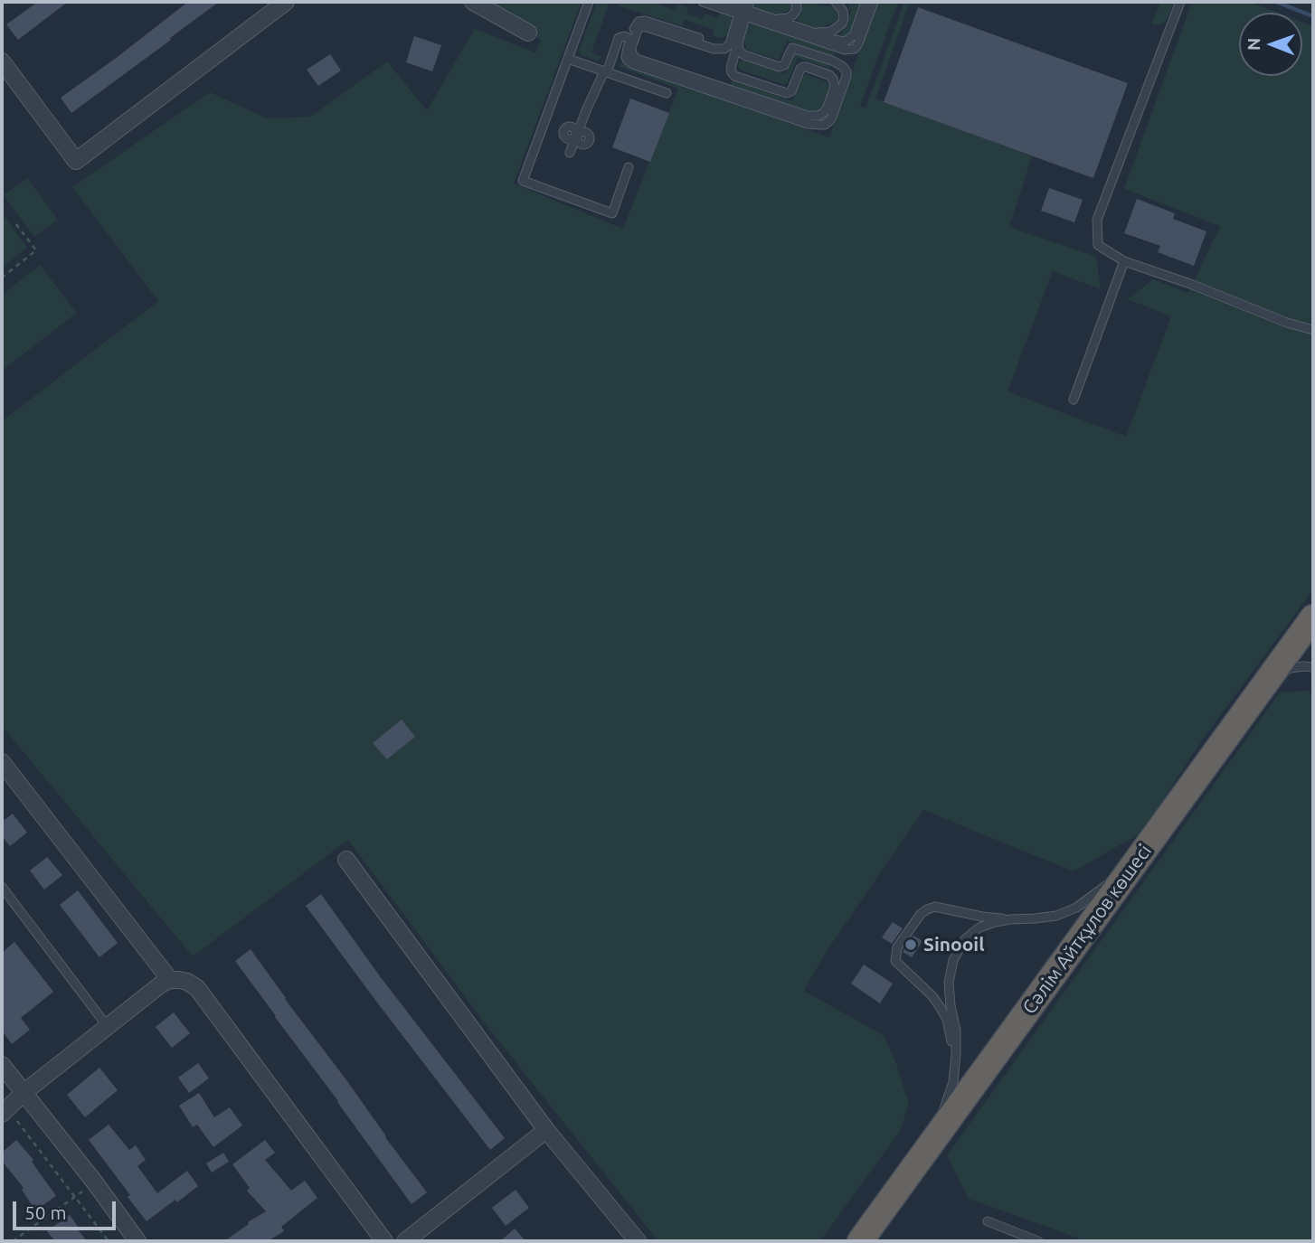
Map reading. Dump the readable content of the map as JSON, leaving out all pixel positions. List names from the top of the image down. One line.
{"streets":{"highway":["Сәлім Айтқұлов көшесі"]},"places":["Sinooil"],"scale_bar":"50 m","north":"left"}
